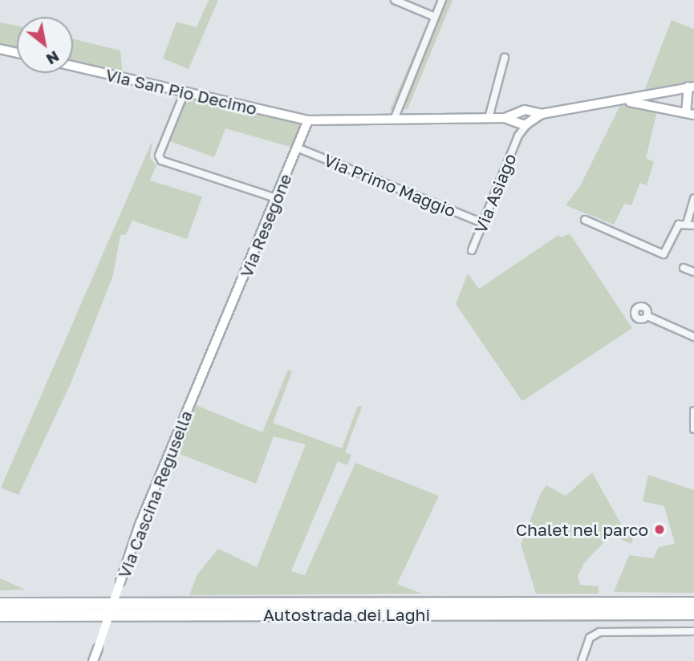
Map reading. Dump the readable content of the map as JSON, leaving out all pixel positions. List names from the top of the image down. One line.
{"streets":{"highway":["Autostrada dei Laghi"],"street":["Via San Pio Decimo","Via Primo Maggio","Via Asiago","Via Resegone","Via Cascina Regusella"]},"crossings":[["Via San Pio Decimo","Via Asiago"],["Via San Pio Decimo","Via Resegone"],["Via Primo Maggio","Via Asiago"],["Via Primo Maggio","Via Resegone"],["Via Resegone","Via Cascina Regusella"]],"places":["Chalet nel parco"],"north":"bottom right"}
